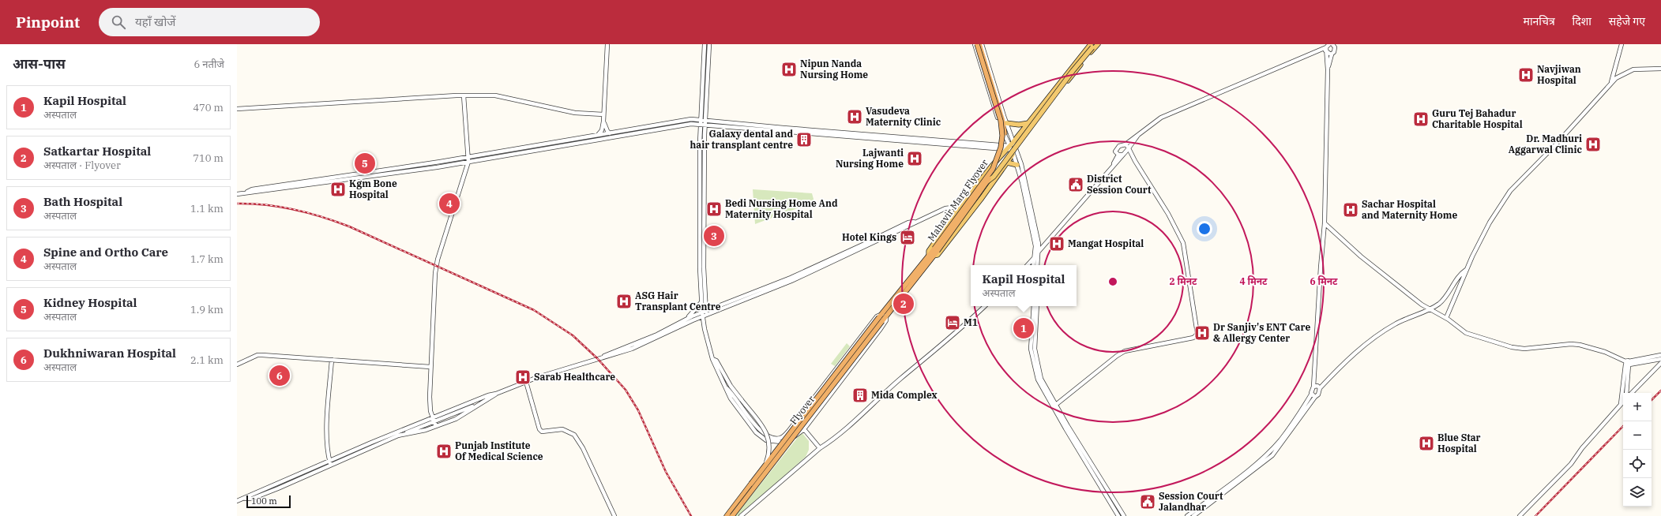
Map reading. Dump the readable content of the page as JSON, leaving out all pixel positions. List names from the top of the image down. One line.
{"streets":{"highway":["Mahavir Marg Flyover","Flyover"]},"crossings":[["Mahavir Marg Flyover","Flyover"]],"places":{"hospital":["Nipun Nanda Nursing Home","Navjiwan Hospital","Vasudeva Maternity Clinic","Guru Tej Bahadur Charitable Hospital","Dr. Madhuri Aggarwal Clinic","Lajwanti Nursing Home","Kgm Bone Hospital","Bedi Nursing Home And Maternity Hospital","Sachar Hospital and Maternity Home","Mangat Hospital","ASG Hair Transplant Centre","Dr Sanjiv's ENT Care & Allergy Center","Sarab Healthcare","Blue Star Hospital","Punjab Institute Of Medical Science"],"building":["Galaxy dental and hair transplant centre","Mida Complex"],"public building":["District Session Court","Session Court Jalandhar"],"hotel":["Hotel Kings","M1"]},"scale_bar":"100 m","page":{"header":"Pinpoint","search":"यहाँ खोजें","nav":["मानचित्र","दिशा","सहेजे गए"],"heading":["आस-पास","6 नतीजे"],"list":[{"mark":"1","name":"Kapil Hospital","note":"अस्पताल","value":"470 m"},{"mark":"2","name":"Satkartar Hospital","note":"अस्पताल · Flyover","value":"710 m"},{"mark":"3","name":"Bath Hospital","note":"अस्पताल","value":"1.1 km"},{"mark":"4","name":"Spine and Ortho Care","note":"अस्पताल","value":"1.7 km"},{"mark":"5","name":"Kidney Hospital","note":"अस्पताल","value":"1.9 km"},{"mark":"6","name":"Dukhniwaran Hospital","note":"अस्पताल","value":"2.1 km"}],"pins":["5","4","3","2","1","6"],"popup":["Kapil Hospital","अस्पताल"],"map_buttons":["+","−"],"scale":"100 m"},"rings":["2 मिनट","4 मिनट","6 मिनट"]}
